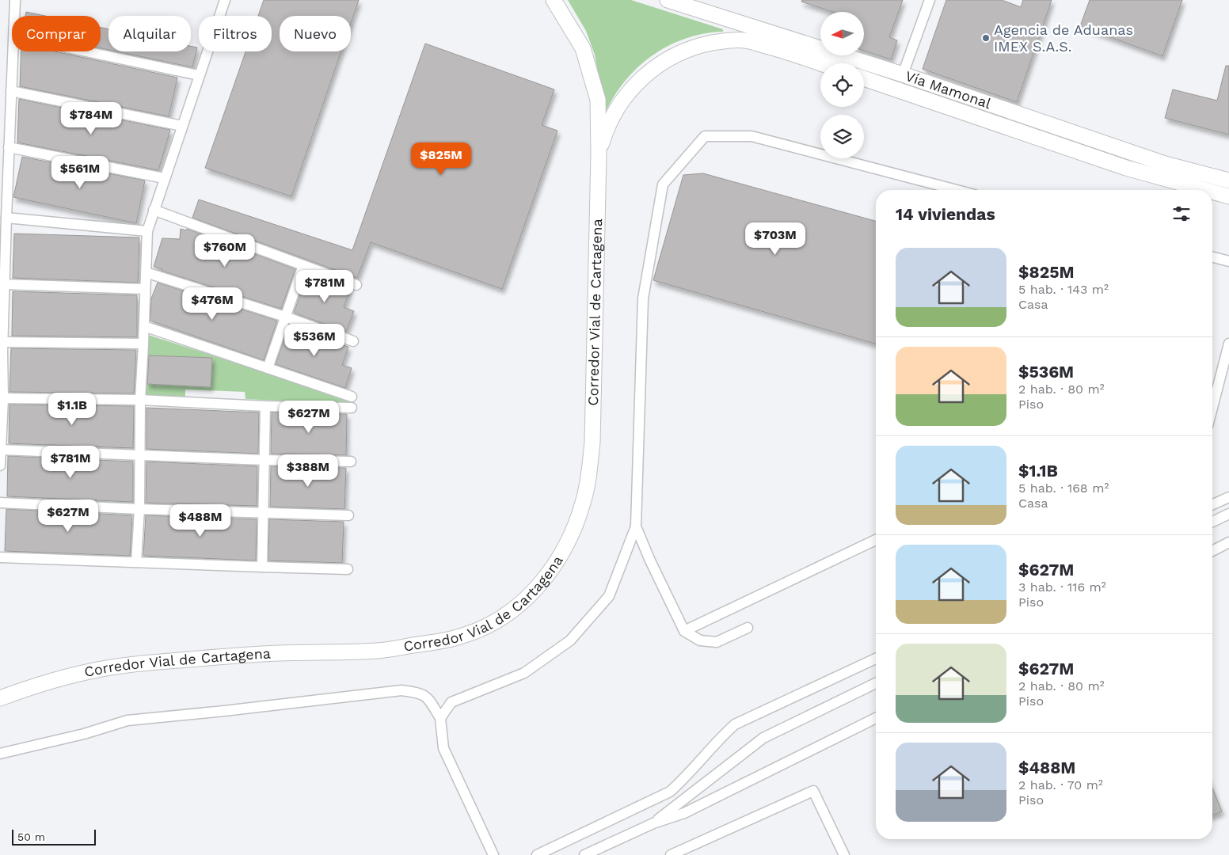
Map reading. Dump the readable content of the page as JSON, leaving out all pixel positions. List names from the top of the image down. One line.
{"streets":{"main road":["Vía Mamonal","Corredor Vial de Cartagena"]},"places":["Agencia de Aduanas IMEX S.A.S."],"scale_bar":"50 m","north":"left","page":{"chip":["Comprar","Alquilar","Filtros","Nuevo"],"price":["$784M","$825M","$561M","$703M","$760M","$781M","$476M","$536M","$1.1B","$627M","$781M","$388M","$627M","$488M"],"heading":"14 viviendas","list":[{"name":"$825M","note":"5 hab. · 143 m² · Casa"},{"name":"$536M","note":"2 hab. · 80 m² · Piso"},{"name":"$1.1B","note":"5 hab. · 168 m² · Casa"},{"name":"$627M","note":"3 hab. · 116 m² · Piso"},{"name":"$627M","note":"2 hab. · 80 m² · Piso"},{"name":"$488M","note":"2 hab. · 70 m² · Piso"}],"scale":"50 m"}}
